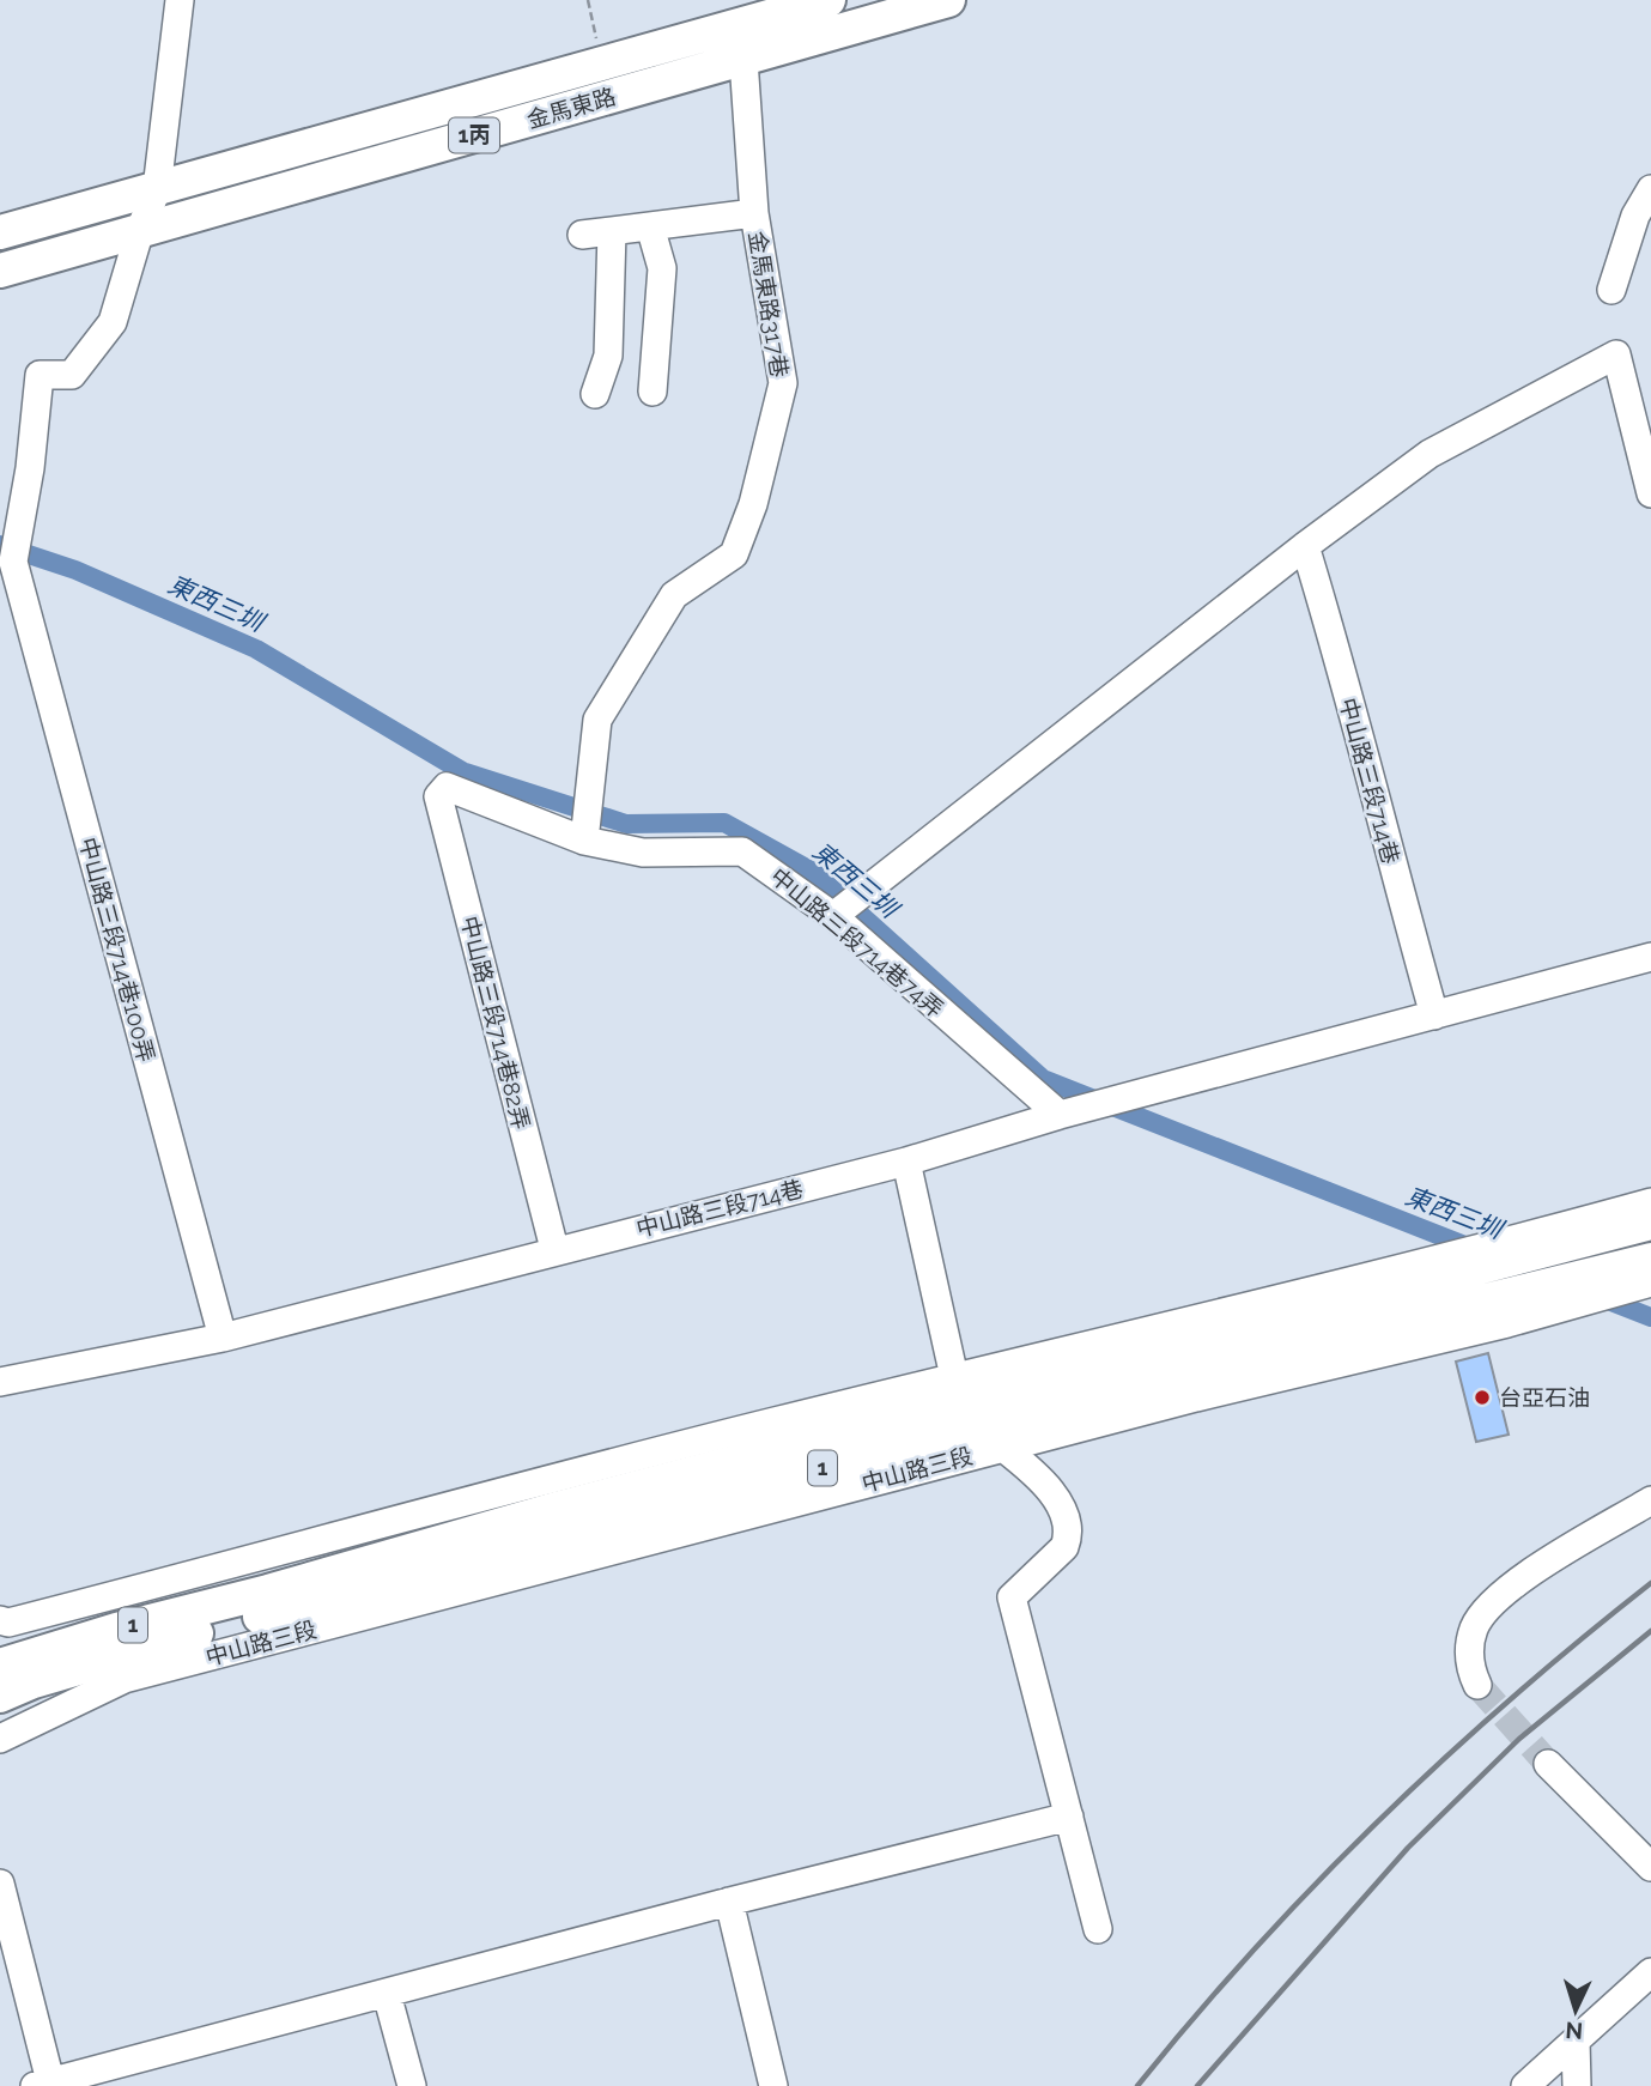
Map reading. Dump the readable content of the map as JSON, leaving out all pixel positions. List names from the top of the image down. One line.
{"streets":{"main road":["金馬東路","1丙","1","中山路三段"],"street":["金馬東路317巷","中山路三段714巷","中山路三段714巷74弄","中山路三段714巷100弄","中山路三段714巷82弄"]},"crossings":[["金馬東路","金馬東路317巷"],["金馬東路","中山路三段714巷100弄"],["金馬東路317巷","中山路三段714巷74弄"],["中山路三段714巷","中山路三段714巷74弄"],["中山路三段714巷","中山路三段714巷100弄"],["中山路三段714巷","中山路三段714巷82弄"],["中山路三段714巷74弄","中山路三段714巷82弄"],["1","中山路三段"]],"water":["東西三圳"],"places":["台亞石油"],"north":"bottom"}
